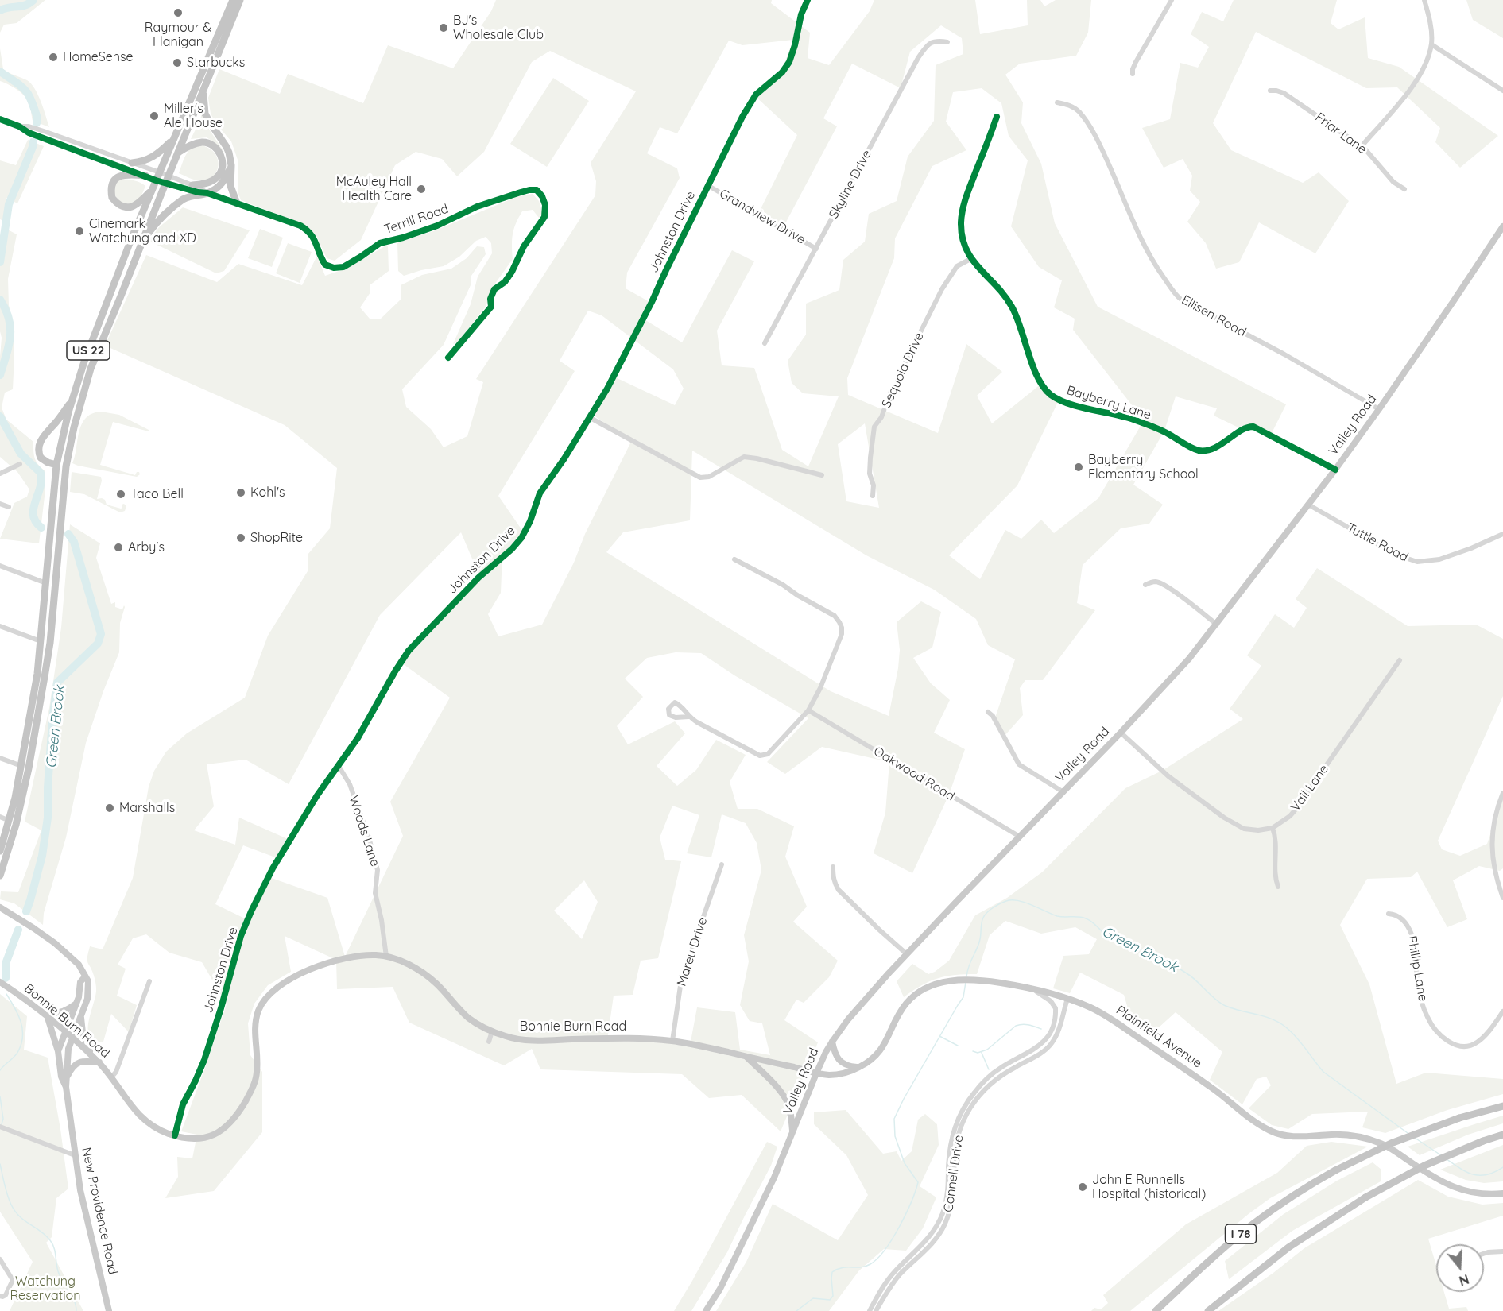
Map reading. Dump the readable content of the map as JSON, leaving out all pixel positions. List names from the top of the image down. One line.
{"streets":{"highway":["US 22","I 78"],"main road":["Valley Road","Bonnie Burn Road","Plainfield Avenue","New Providence Road"],"street":["Friar Lane","Skyline Drive","Grandview Drive","Terrill Road","Johnston Drive","Ellisen Road","Sequoia Drive","Bayberry Lane","Tuttle Road","Oakwood Road","Vail Lane","Woods Lane","Mareu Drive","Phillip Lane","Connell Drive"]},"crossings":[["Skyline Drive","Grandview Drive"],["Grandview Drive","Johnston Drive"],["Terrill Road","US 22"],["Johnston Drive","Woods Lane"],["Johnston Drive","Bonnie Burn Road"],["Ellisen Road","Valley Road"],["Sequoia Drive","Bayberry Lane"],["Bayberry Lane","Valley Road"],["Valley Road","Tuttle Road"],["Valley Road","Oakwood Road"],["Valley Road","Bonnie Burn Road"],["Valley Road","Plainfield Avenue"],["Woods Lane","Bonnie Burn Road"],["Mareu Drive","Bonnie Burn Road"],["Bonnie Burn Road","Plainfield Avenue"],["Bonnie Burn Road","New Providence Road"],["Plainfield Avenue","Connell Drive"]],"water":["Green Brook"],"parks":["Watchung Reservation"],"places":["Raymour & Flanigan","BJ's Wholesale Club","HomeSense","Starbucks","Miller's Ale House","McAuley Hall Health Care","Cinemark Watchung and XD","Bayberry Elementary School","Kohl's","Taco Bell","ShopRite","Arby's","Marshalls","John E Runnells Hospital (historical)"],"north":"bottom"}
